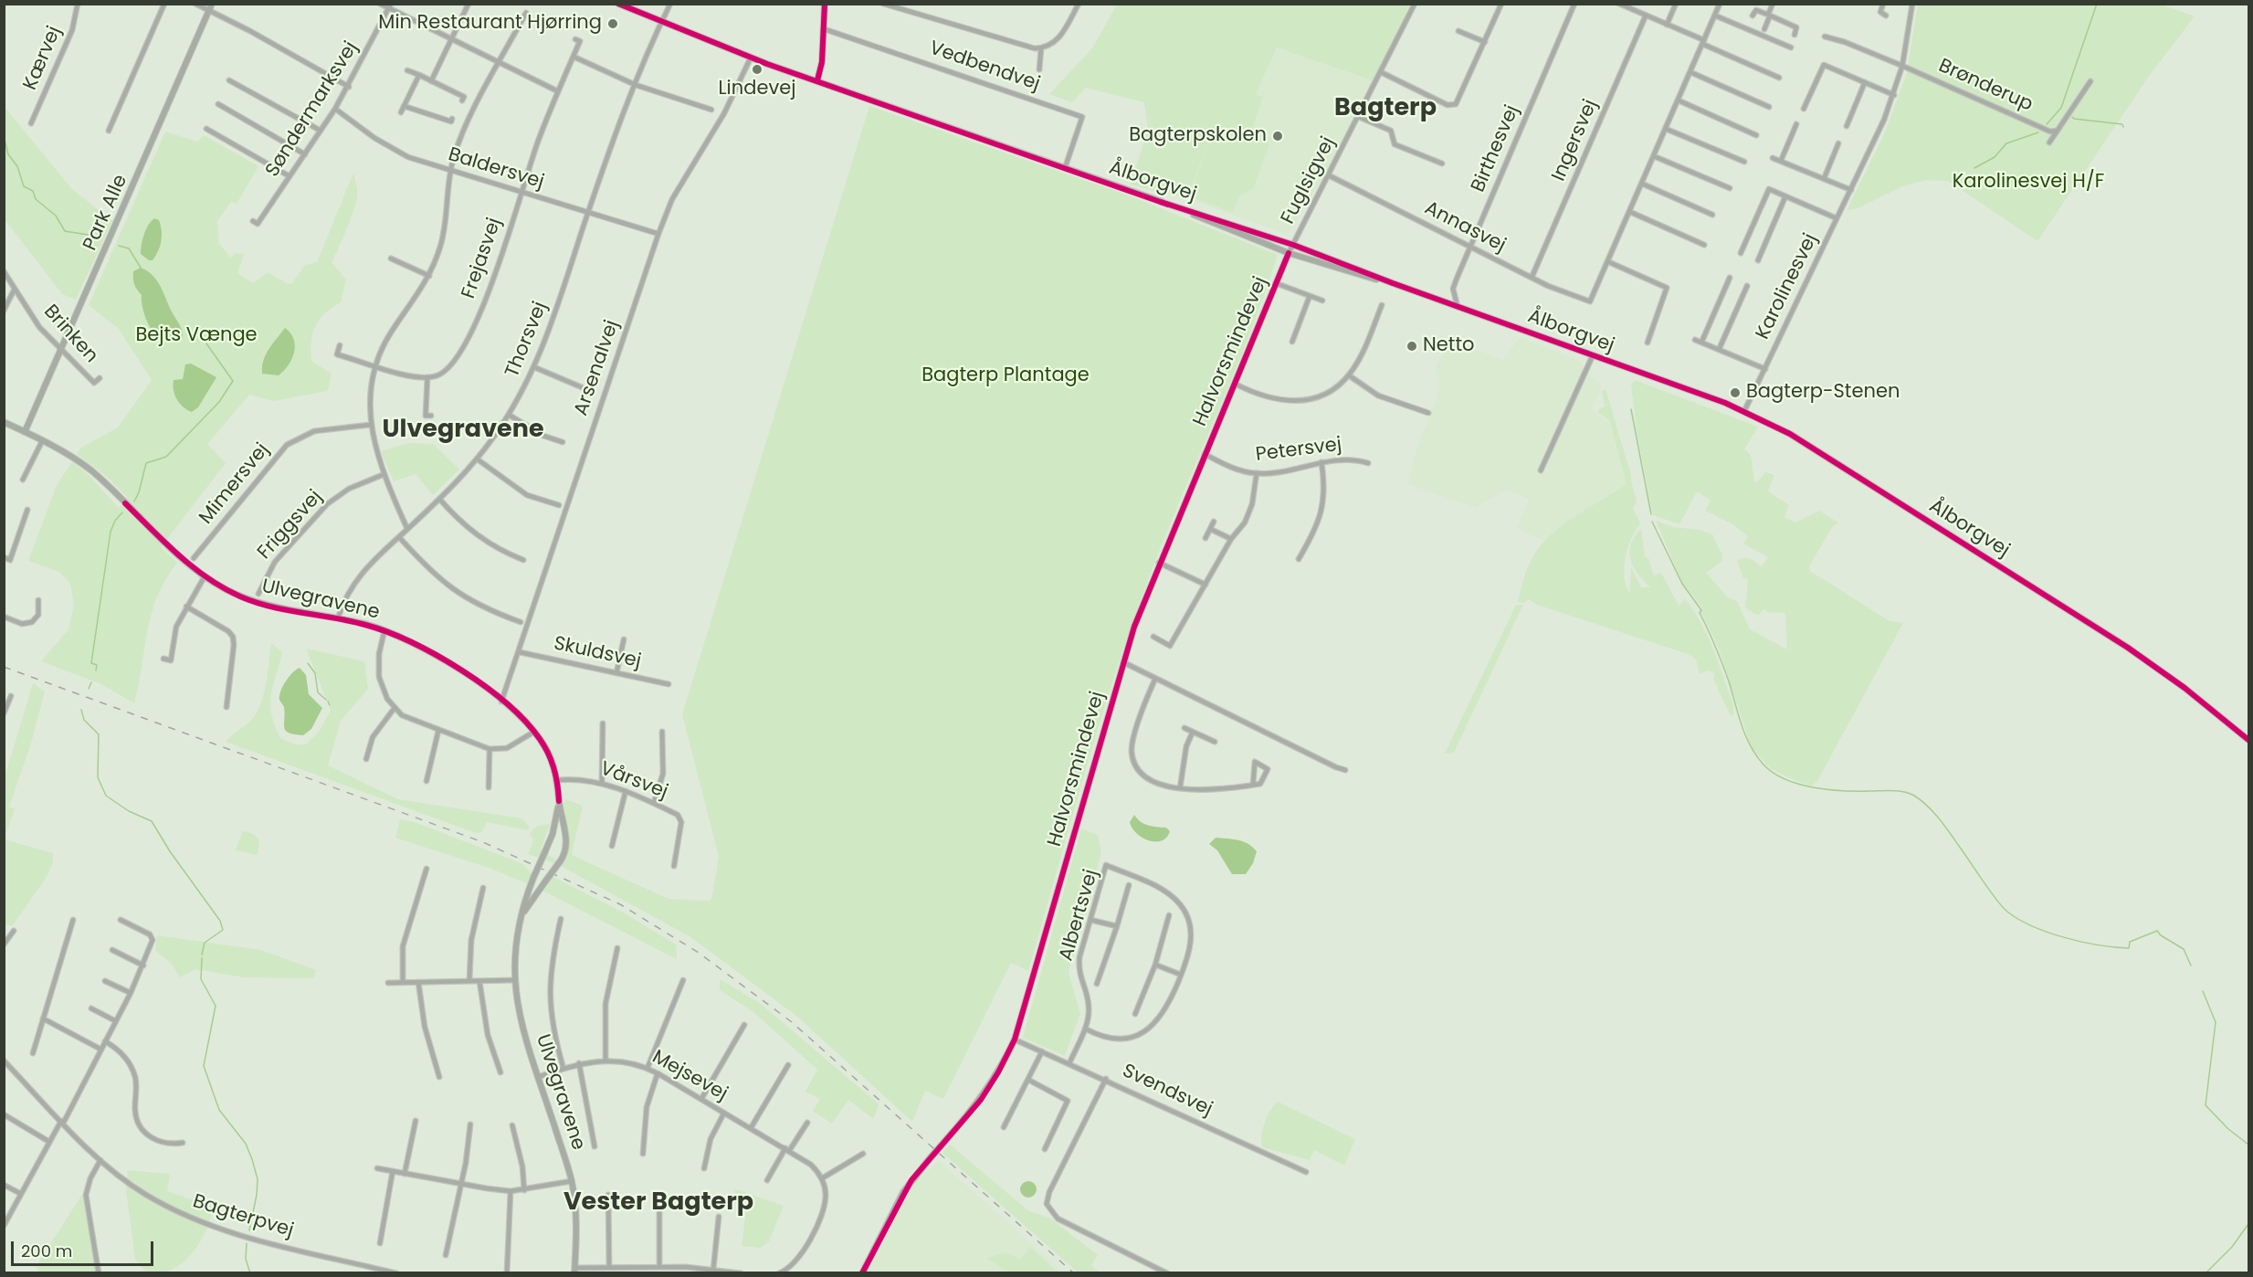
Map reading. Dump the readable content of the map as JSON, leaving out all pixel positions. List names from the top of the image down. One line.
{"streets":{"street":["Kærvej","Vedbendvej","Brønderup","Søndermarksvej","Ingersvej","Birthesvej","Baldersvej","Fuglsigvej","Ålborgvej","Park Alle","Annasvej","Frejasvej","Karolinesvej","Brinken","Thorsvej","Halvorsmindevej","Arsenalvej","Petersvej","Mimersvej","Friggsvej","Ulvegravene","Skuldsvej","Vårsvej","Albertsvej","Mejsevej","Svendsvej","Bagterpvej"]},"crossings":[["Vedbendvej","Ålborgvej"],["Brønderup","Karolinesvej"],["Søndermarksvej","Baldersvej"],["Ingersvej","Annasvej"],["Birthesvej","Ålborgvej"],["Birthesvej","Annasvej"],["Baldersvej","Frejasvej"],["Baldersvej","Thorsvej"],["Baldersvej","Arsenalvej"],["Fuglsigvej","Ålborgvej"],["Fuglsigvej","Annasvej"],["Fuglsigvej","Halvorsmindevej"],["Ålborgvej","Karolinesvej"],["Ålborgvej","Thorsvej"],["Ålborgvej","Halvorsmindevej"],["Ålborgvej","Arsenalvej"],["Park Alle","Brinken"],["Park Alle","Ulvegravene"],["Thorsvej","Ulvegravene"],["Halvorsmindevej","Petersvej"],["Halvorsmindevej","Svendsvej"],["Arsenalvej","Ulvegravene"],["Arsenalvej","Skuldsvej"],["Ulvegravene","Vårsvej"],["Ulvegravene","Mejsevej"],["Albertsvej","Svendsvej"]],"districts":["Bagterp","Ulvegravene","Vester Bagterp"],"parks":["Karolinesvej H/F","Bejts Vænge","Bagterp Plantage"],"places":["Min Restaurant Hjørring","Lindevej","Bagterpskolen","Netto","Bagterp-Stenen"],"scale_bar":"200 m"}
